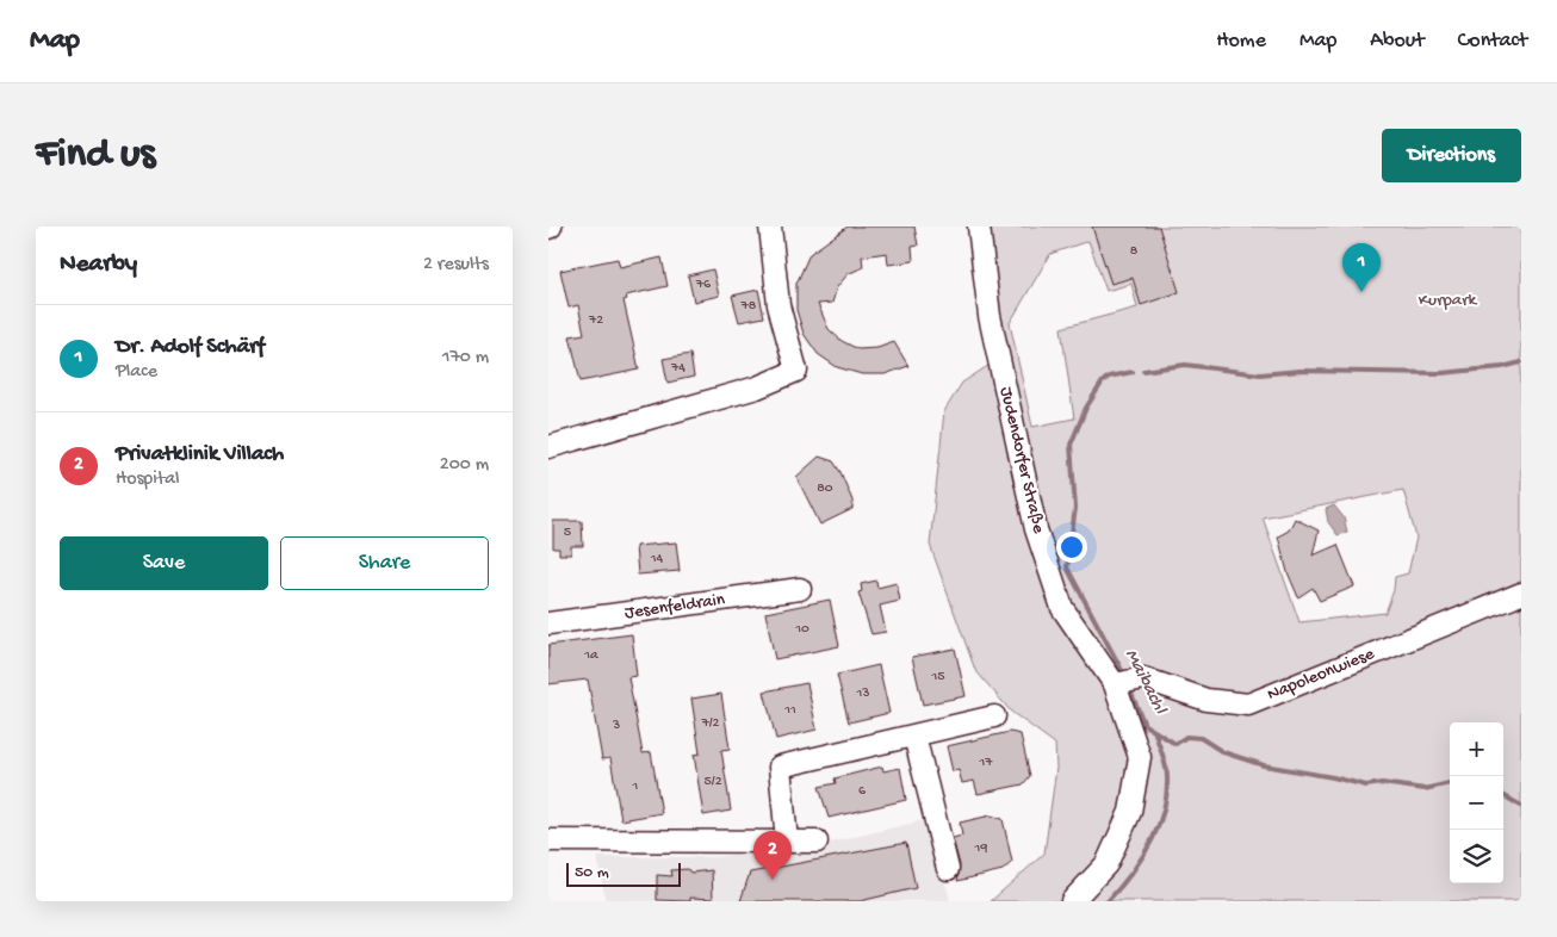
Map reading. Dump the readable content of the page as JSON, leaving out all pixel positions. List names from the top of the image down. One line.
{"streets":{"street":["Judendorfer Straße","Jesenfeldrain","Napoleonwiese"]},"crossings":[["Judendorfer Straße","Napoleonwiese"]],"water":["Maibachl"],"parks":["Kurpark"],"house_numbers":["8","76","78","72","74","80","5","14","10","1a","15","13","11","7/2","3","17","5/2","1","6","19"],"scale_bar":"50 m","page":{"header":"Map","nav":["Home","Map","About","Contact"],"buttons":["Directions",["Save","Share"]],"title":"Find us","heading":["Nearby","2 results"],"pins":["1","2"],"list":[{"mark":"1","name":"Dr. Adolf Schärf","note":"Place","value":"170 m"},{"mark":"2","name":"Privatklinik Villach","note":"Hospital","value":"200 m"}],"map_buttons":["+","−"],"scale":"50 m"}}
